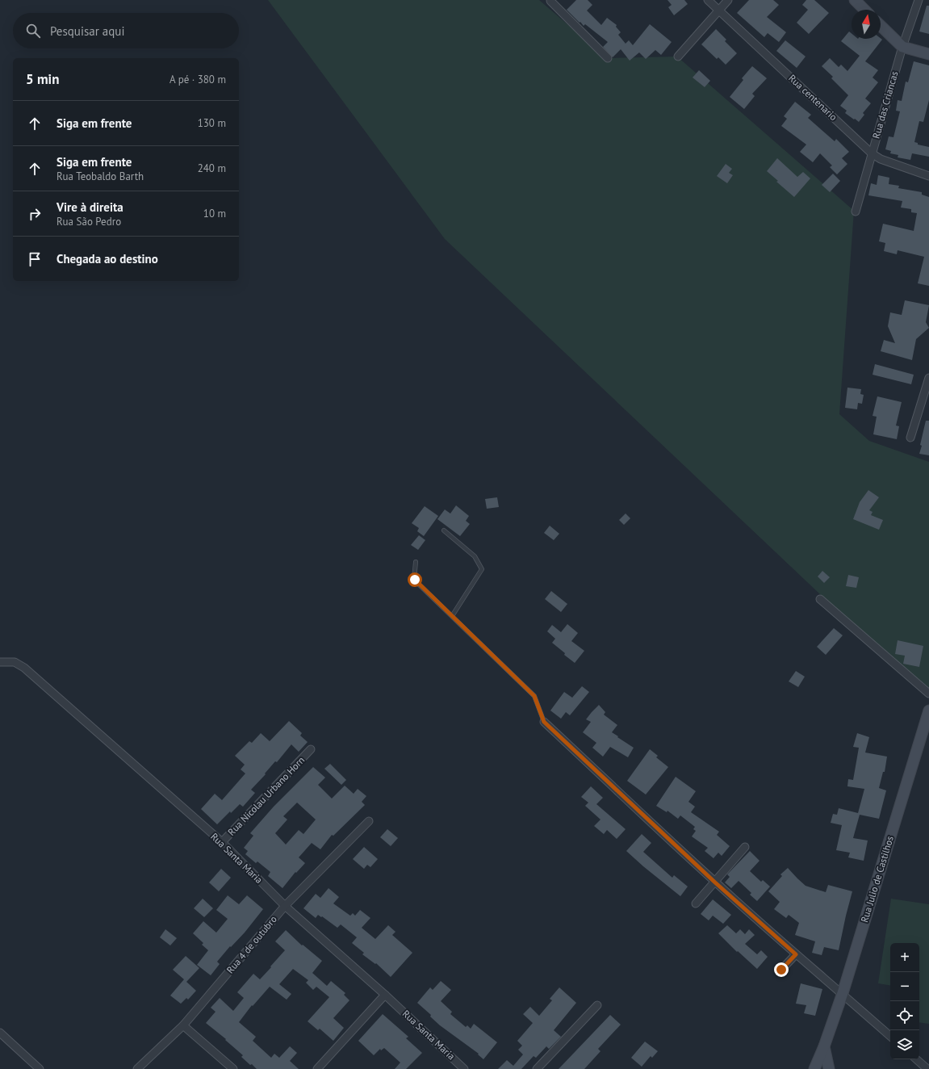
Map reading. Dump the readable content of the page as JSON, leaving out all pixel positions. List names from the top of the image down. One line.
{"streets":{"main road":["Rua Julio de Castilhos"],"street":["Rua centenario","Rua das Criancas","Rua Nicolau Urbano Horn","Rua Santa Maria","Rua 4 de outubro"]},"crossings":[["Rua centenario","Rua das Criancas"],["Rua Nicolau Urbano Horn","Rua Santa Maria"],["Rua Santa Maria","Rua 4 de outubro"]],"north":"top","page":{"search":"Pesquisar aqui","heading":["5 min","A pé · 380 m"],"list":[["Siga em frente","130 m"],["Siga em frente","Rua Teobaldo Barth","240 m"],["Vire à direita","Rua São Pedro","10 m"],"Chegada ao destino"],"map_buttons":["+","−"]}}
